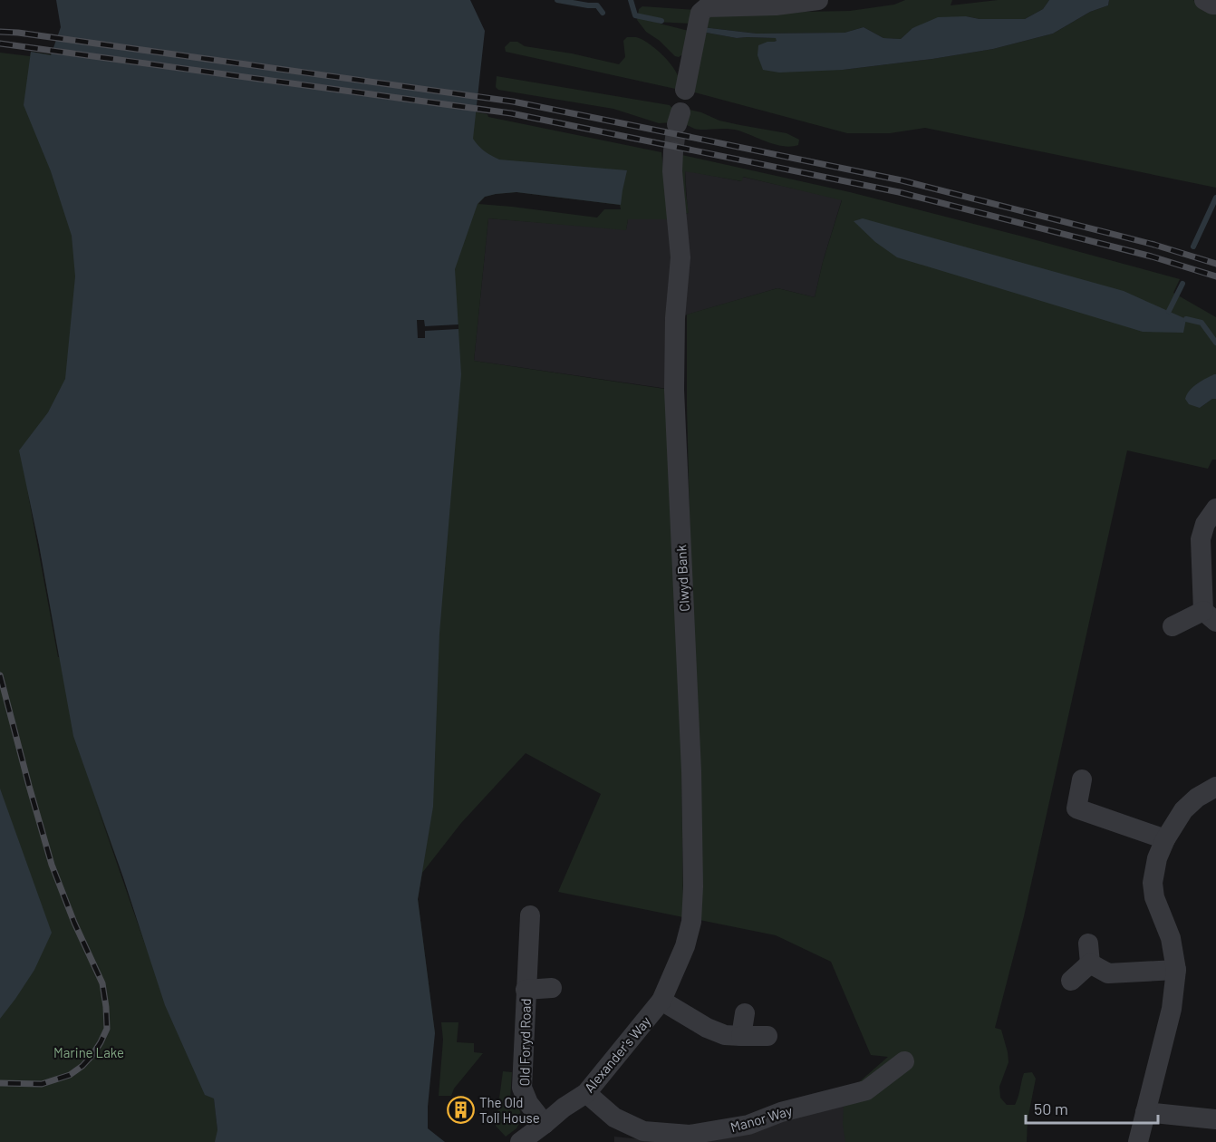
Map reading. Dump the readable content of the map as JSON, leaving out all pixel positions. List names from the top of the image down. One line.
{"streets":{"street":["Clwyd Bank","Old Foryd Road","Alexander's Way","Manor Way"]},"crossings":[["Clwyd Bank","Alexander's Way"],["Old Foryd Road","Alexander's Way"],["Alexander's Way","Manor Way"]],"parks":["Marine Lake"],"places":{"building":["The Old Toll House"]},"scale_bar":"50 m"}
